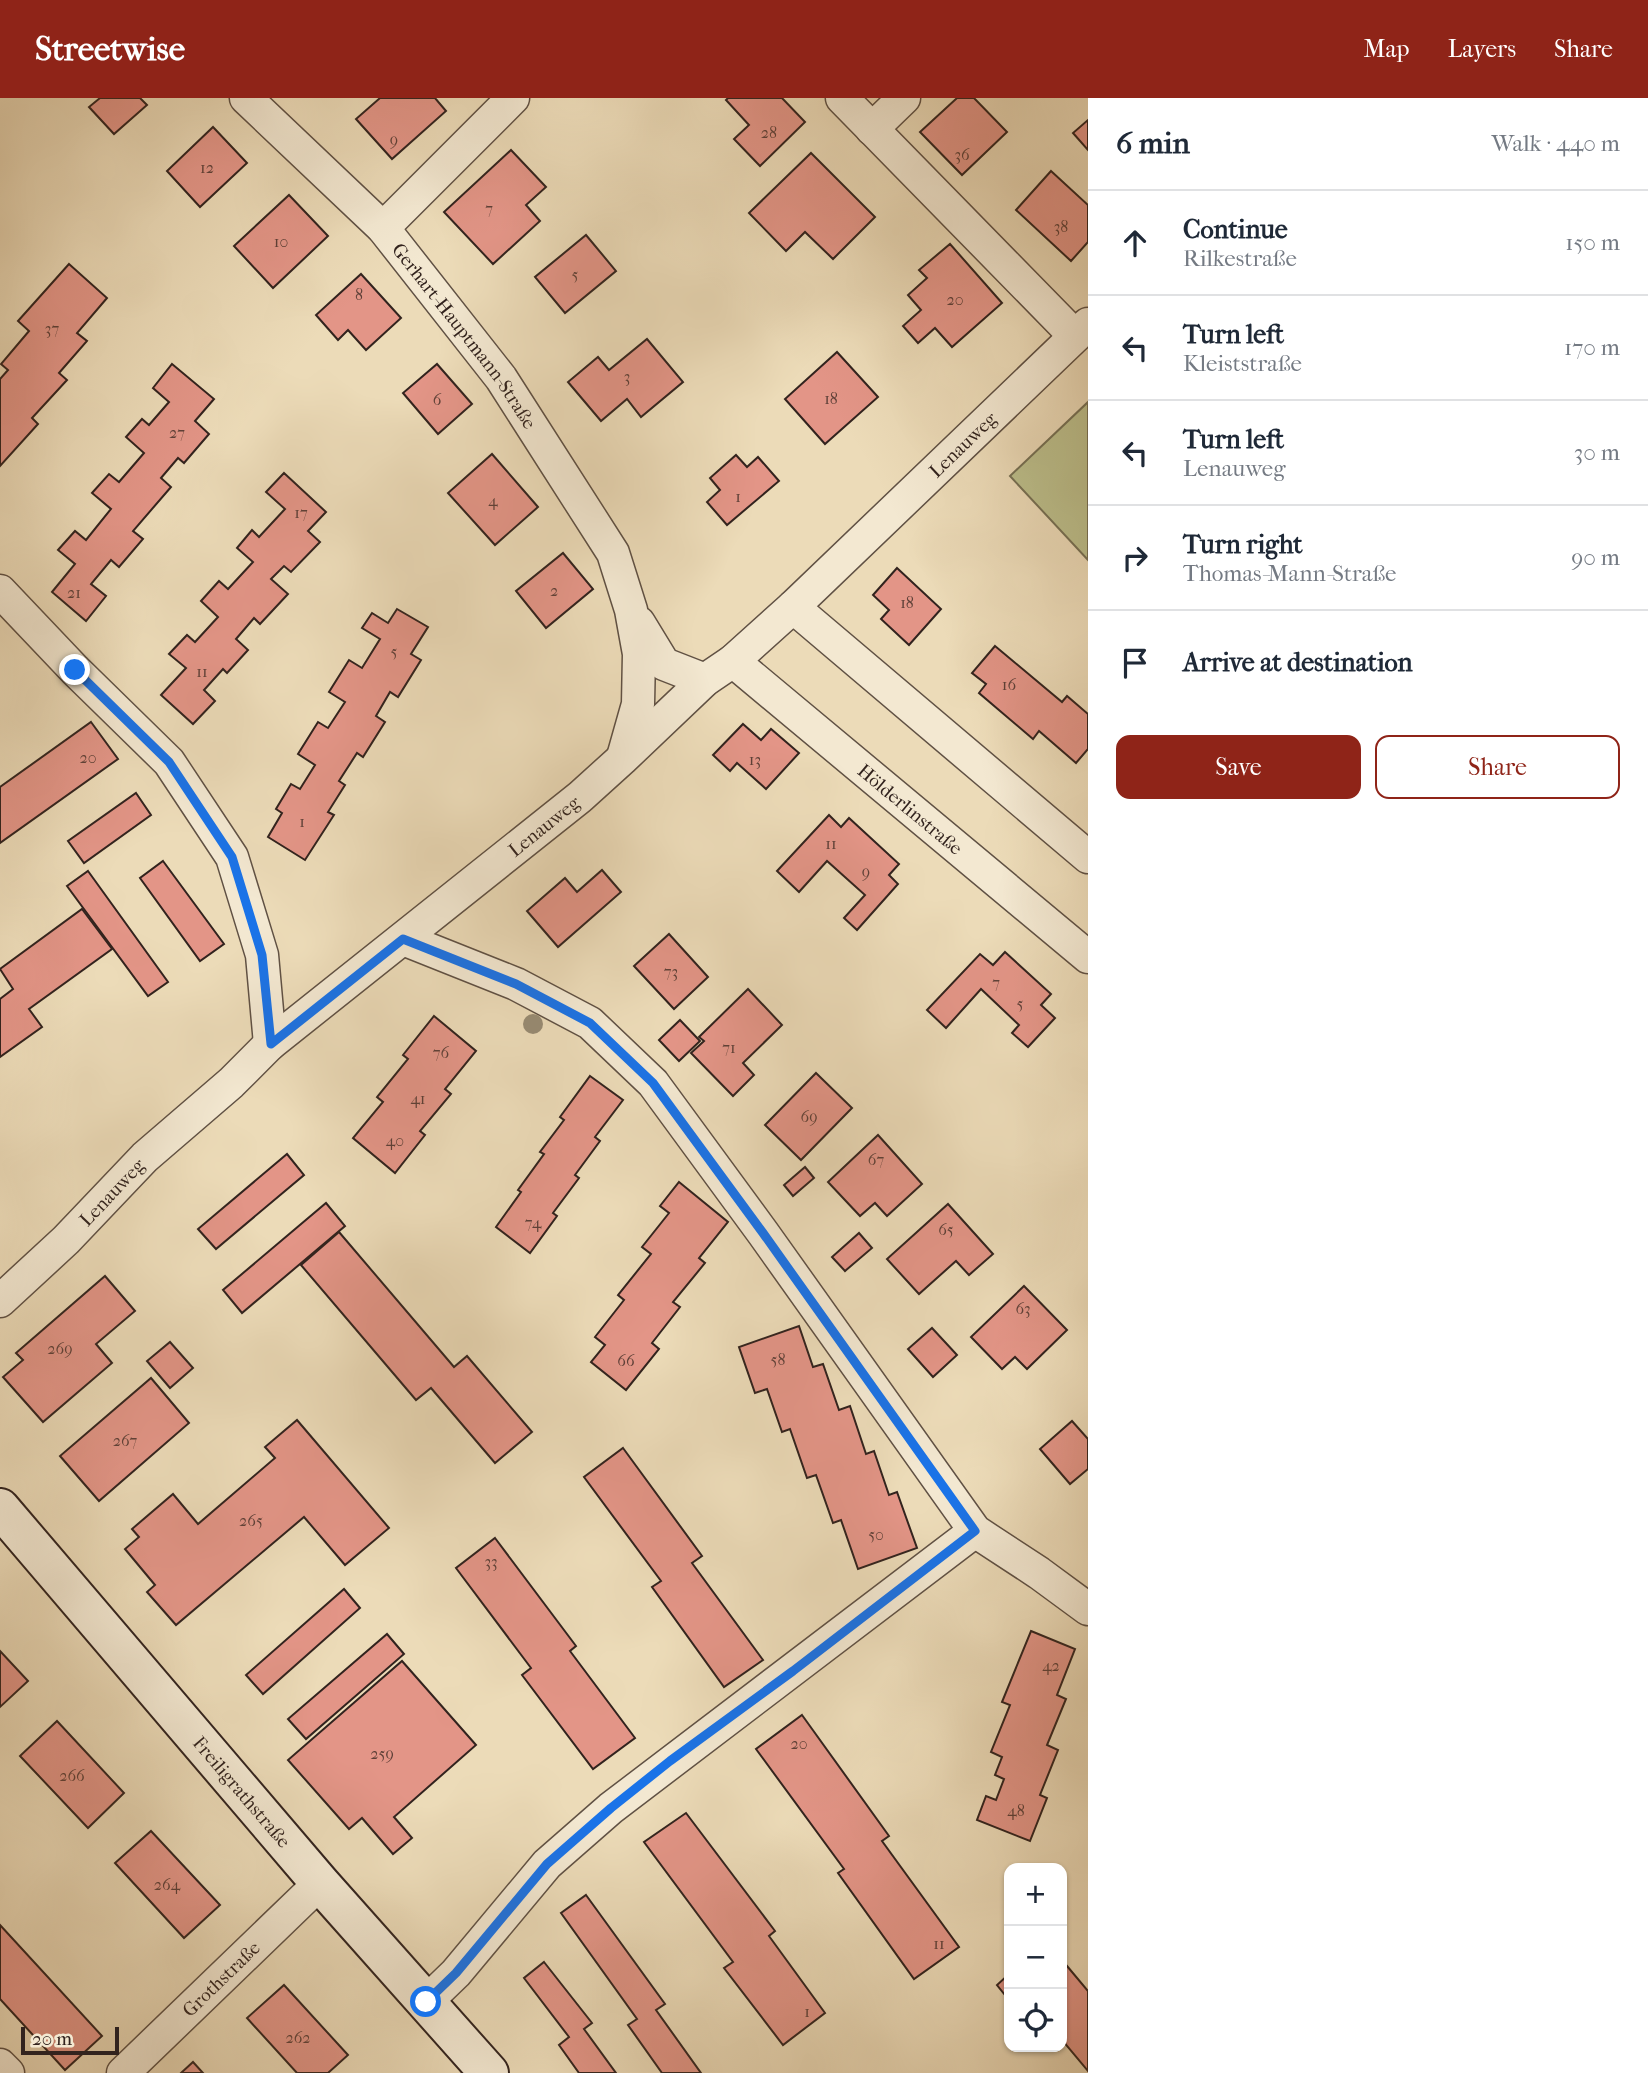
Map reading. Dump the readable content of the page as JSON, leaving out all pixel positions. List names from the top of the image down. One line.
{"streets":{"main road":["Freiligrathstraße"],"street":["Gerhart-Hauptmann-Straße","Lenauweg","Hölderlinstraße","Grothstraße"]},"crossings":[["Gerhart-Hauptmann-Straße","Lenauweg"],["Lenauweg","Hölderlinstraße"],["Freiligrathstraße","Grothstraße"]],"house_numbers":["28","9","36","12","7","38","10","5","8","20","37","3","18","6","27","1","4","17","2","21","18","5","11","16","20","13","1","11","9","73","7","5","71","76","41","69","40","67","74","65","63","269","58","66","267","265","50","33","42","20","259","266","48","264","11","1","262"],"scale_bar":"20 m","page":{"header":"Streetwise","nav":["Map","Layers","Share"],"heading":["6 min","Walk · 440 m"],"list":[["Continue","Rilkestraße","150 m"],["Turn left","Kleiststraße","170 m"],["Turn left","Lenauweg","30 m"],["Turn right","Thomas-Mann-Straße","90 m"],"Arrive at destination"],"buttons":["Save","Share"],"map_buttons":["+","−"],"scale":"20 m"}}
